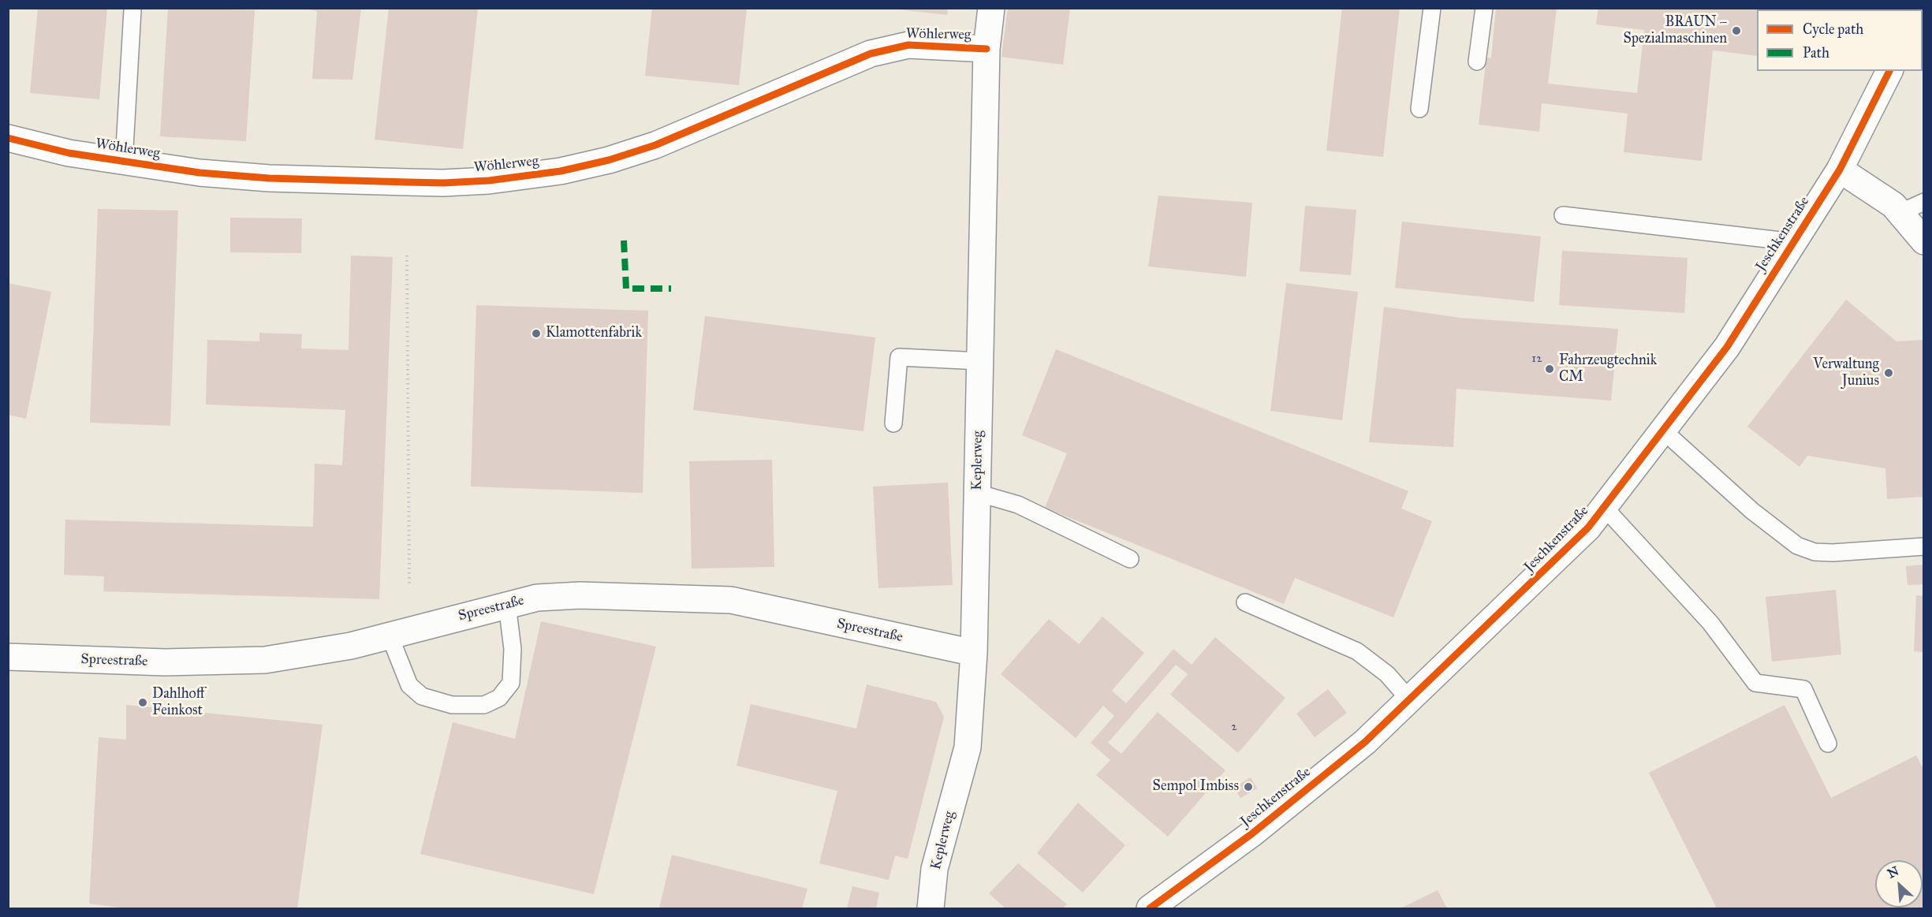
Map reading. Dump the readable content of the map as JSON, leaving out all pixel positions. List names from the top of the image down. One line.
{"streets":{"street":["Wöhlerweg","Jeschkenstraße","Keplerweg","Spreestraße"]},"crossings":[["Wöhlerweg","Keplerweg"],["Keplerweg","Spreestraße"]],"places":["BRAUN – Spezialmaschinen","Klamottenfabrik","Fahrzeugtechnik CM","Verwaltung Junius","Dahlhoff Feinkost","Sempol Imbiss"],"house_numbers":["12","2"],"legend":["Cycle path","Path"],"north":"top left"}
